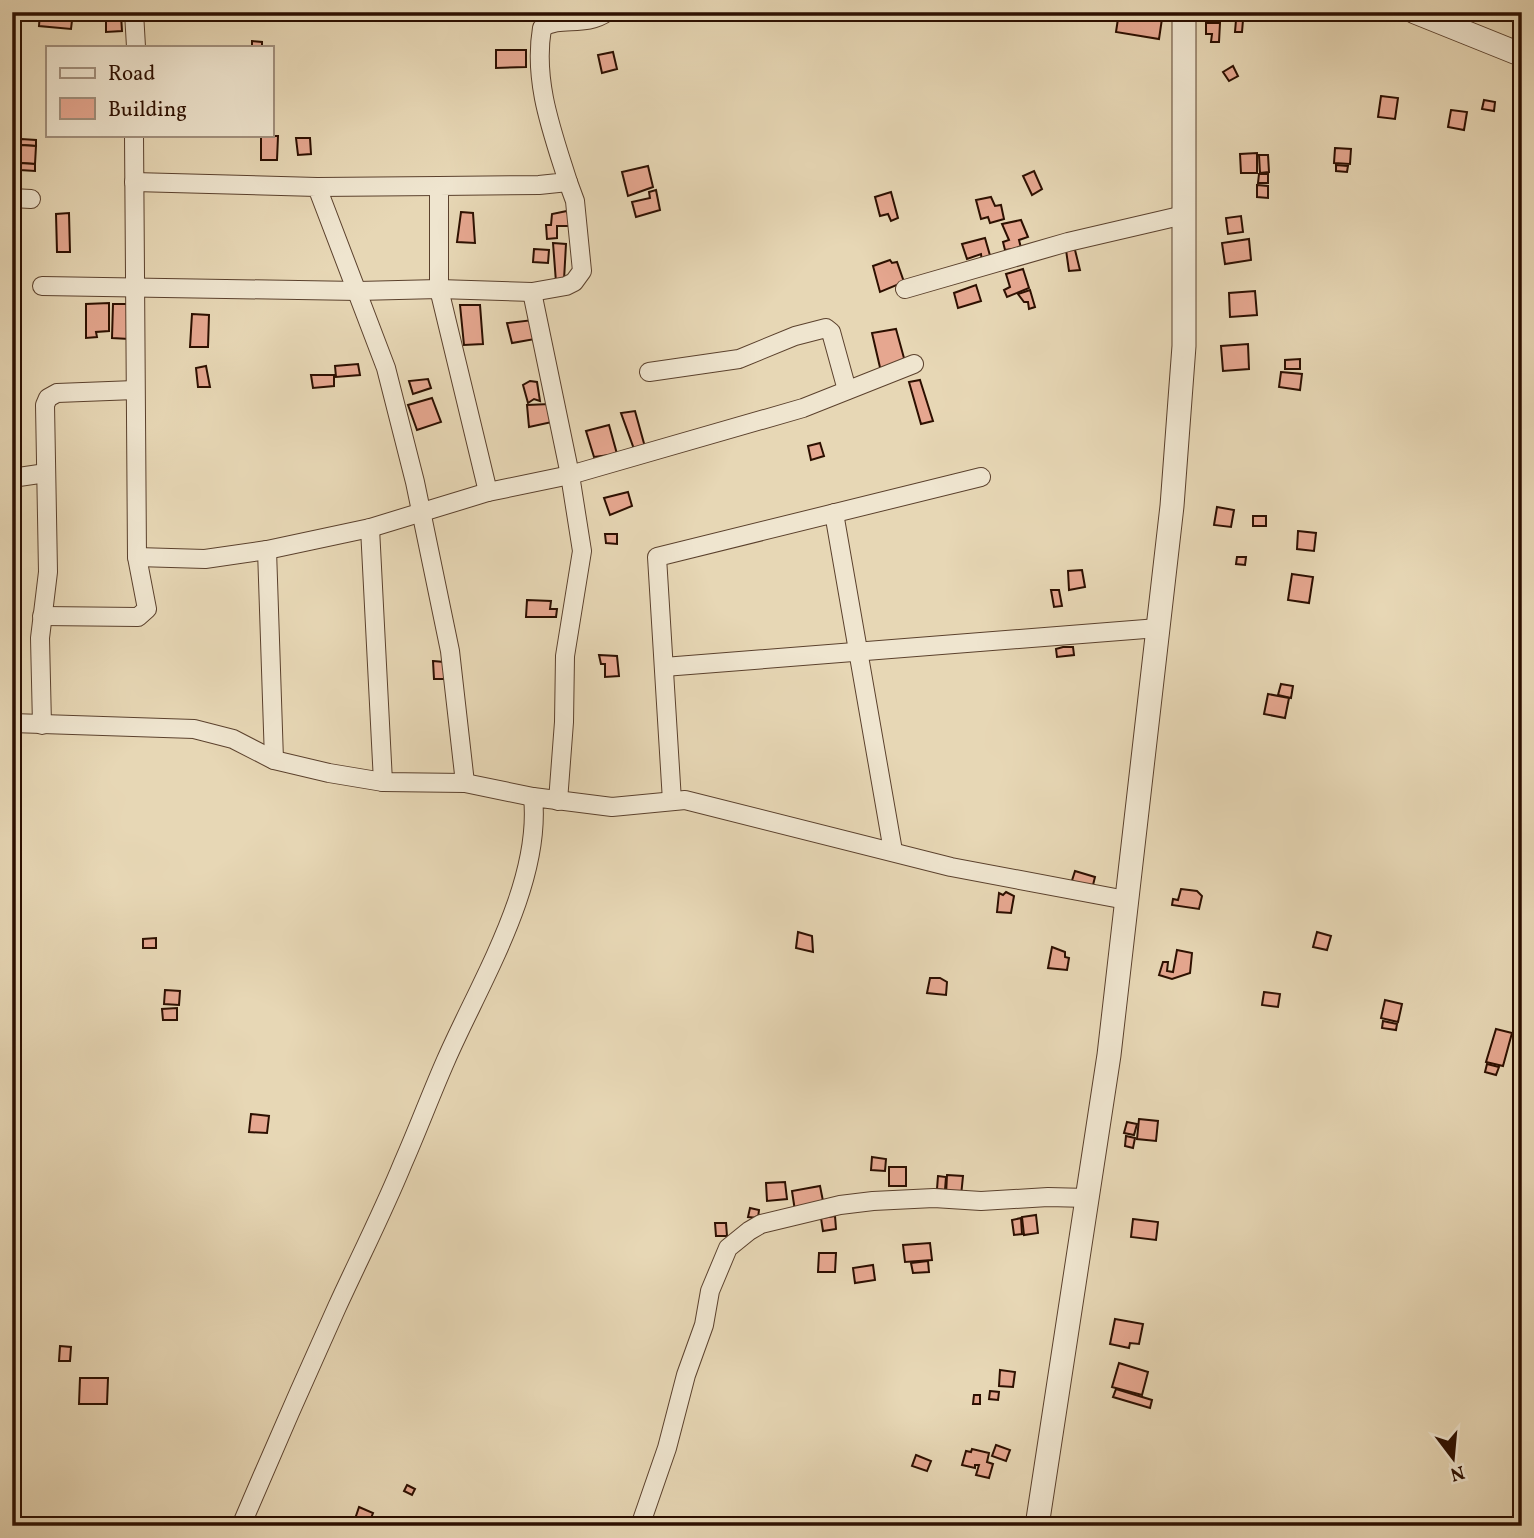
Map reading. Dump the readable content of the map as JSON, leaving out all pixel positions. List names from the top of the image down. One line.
{"legend":["Road","Building"],"north":"bottom"}
